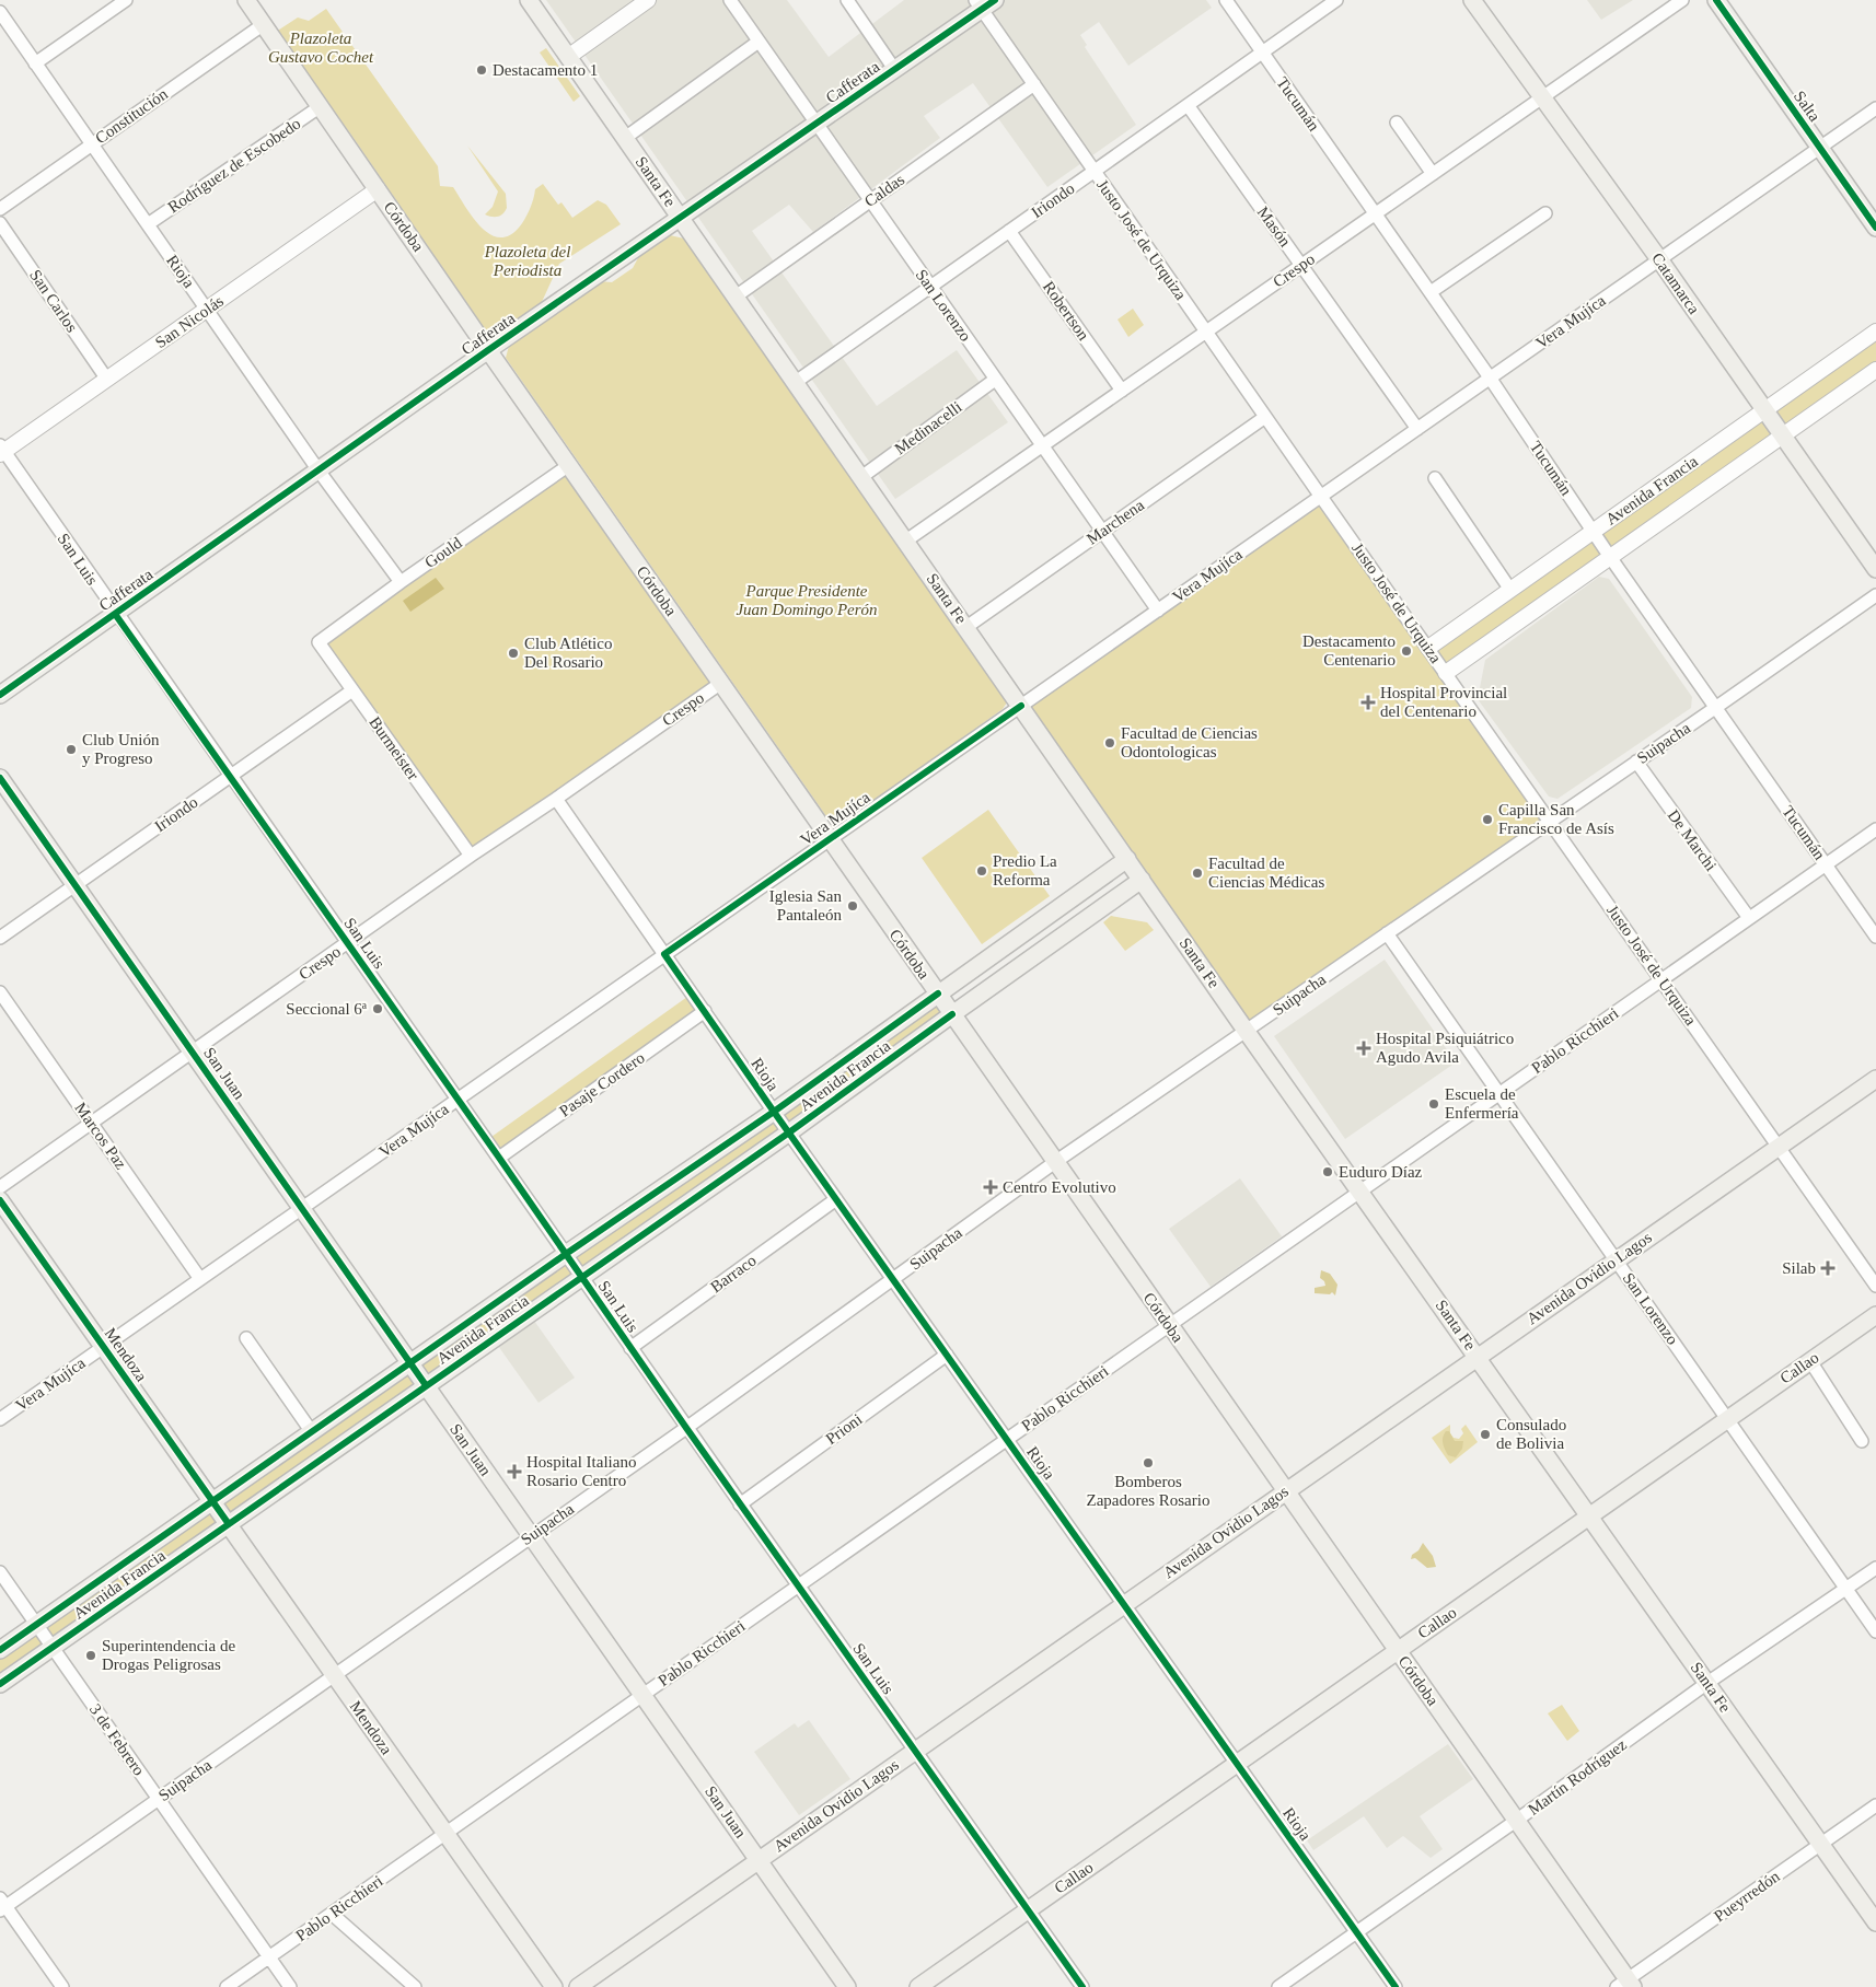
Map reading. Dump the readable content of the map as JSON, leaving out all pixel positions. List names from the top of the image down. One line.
{"streets":{"main road":["Cafferata","Salta","Santa Fe","Córdoba","Catamarca","Avenida Francia","San Juan","Avenida Ovidio Lagos","Mendoza","Callao"],"street":["Tucumán","Constitución","Rodríguez de Escobedo","Caldas","Iriondo","Masón","Justo José de Urquiza","Crespo","Rioja","San Carlos","San Lorenzo","Robertson","San Nicolás","Vera Mujíca","Medinacelli","Marchena","Gould","San Luis","Suipacha","Burmeister","De Marchi","Pablo Ricchieri","Pasaje Cordero","Marcos Paz","Barraco","Prioni","3 de Febrero","Martín Rodríguez","Pueyrredón"]},"crossings":[["Cafferata","Santa Fe"],["Cafferata","Córdoba"],["Cafferata","Justo José de Urquiza"],["Cafferata","Rioja"],["Cafferata","San Lorenzo"],["Cafferata","San Luis"],["Tucumán","Iriondo"],["Tucumán","Crespo"],["Tucumán","Vera Mujíca"],["Tucumán","Avenida Francia"],["Tucumán","Suipacha"],["Tucumán","Pablo Ricchieri"],["Salta","Vera Mujíca"],["Constitución","Córdoba"],["Constitución","Rioja"],["Rodríguez de Escobedo","Córdoba"],["Rodríguez de Escobedo","Rioja"],["Santa Fe","Caldas"],["Santa Fe","Iriondo"],["Santa Fe","Crespo"],["Santa Fe","Vera Mujíca"],["Santa Fe","Medinacelli"],["Santa Fe","Avenida Francia"],["Santa Fe","Marchena"],["Santa Fe","Suipacha"],["Santa Fe","Pablo Ricchieri"],["Santa Fe","Avenida Ovidio Lagos"],["Santa Fe","Callao"],["Santa Fe","Martín Rodríguez"],["Santa Fe","Pueyrredón"],["Caldas","Justo José de Urquiza"],["Caldas","San Lorenzo"],["Iriondo","Masón"],["Iriondo","Justo José de Urquiza"],["Iriondo","San Lorenzo"],["Iriondo","Robertson"],["Iriondo","San Luis"],["Iriondo","Burmeister"],["Iriondo","San Juan"],["Córdoba","Crespo"],["Córdoba","San Nicolás"],["Córdoba","Vera Mujíca"],["Córdoba","Avenida Francia"],["Córdoba","Gould"],["Córdoba","Suipacha"],["Córdoba","Pablo Ricchieri"],["Córdoba","Avenida Ovidio Lagos"],["Córdoba","Callao"],["Córdoba","Martín Rodríguez"],["Córdoba","Pueyrredón"],["Masón","Crespo"],["Masón","Vera Mujíca"],["Justo José de Urquiza","Crespo"],["Justo José de Urquiza","Vera Mujíca"],["Justo José de Urquiza","Avenida Francia"],["Justo José de Urquiza","Marchena"],["Justo José de Urquiza","Suipacha"],["Justo José de Urquiza","Pablo Ricchieri"],["Justo José de Urquiza","Avenida Ovidio Lagos"],["Crespo","Rioja"],["Crespo","Catamarca"],["Crespo","San Lorenzo"],["Crespo","Robertson"],["Crespo","San Luis"],["Crespo","Burmeister"],["Crespo","San Juan"],["Crespo","Marcos Paz"],["Rioja","San Nicolás"],["Rioja","Vera Mujíca"],["Rioja","Avenida Francia"],["Rioja","Gould"],["Rioja","Suipacha"],["Rioja","Pablo Ricchieri"],["Rioja","Pasaje Cordero"],["Rioja","Barraco"],["Rioja","Avenida Ovidio Lagos"],["Rioja","Callao"],["Rioja","Prioni"],["Rioja","Martín Rodríguez"],["Catamarca","Vera Mujíca"],["Catamarca","Avenida Francia"],["San Carlos","San Nicolás"],["San Lorenzo","Vera Mujíca"],["San Lorenzo","Medinacelli"],["San Lorenzo","Marchena"],["San Lorenzo","Suipacha"],["San Lorenzo","Pablo Ricchieri"],["San Lorenzo","Avenida Ovidio Lagos"],["San Lorenzo","Callao"],["San Lorenzo","Martín Rodríguez"],["San Nicolás","San Luis"],["Vera Mujíca","San Luis"],["Vera Mujíca","San Juan"],["Vera Mujíca","Marcos Paz"],["Vera Mujíca","Mendoza"],["Avenida Francia","San Luis"],["Avenida Francia","San Juan"],["Avenida Francia","Mendoza"],["Avenida Francia","3 de Febrero"],["Gould","Burmeister"],["San Luis","Suipacha"],["San Luis","Pablo Ricchieri"],["San Luis","Pasaje Cordero"],["San Luis","Barraco"],["San Luis","Avenida Ovidio Lagos"],["San Luis","Callao"],["San Luis","Prioni"],["Suipacha","De Marchi"],["Suipacha","San Juan"],["Suipacha","Mendoza"],["Suipacha","3 de Febrero"],["De Marchi","Pablo Ricchieri"],["Pablo Ricchieri","San Juan"],["Pablo Ricchieri","Mendoza"],["Pablo Ricchieri","3 de Febrero"],["San Juan","Avenida Ovidio Lagos"]],"parks":["Plazoleta Gustavo Cochet","Plazoleta del Periodista","Parque Presidente Juan Domingo Perón"],"places":{"other":["Destacamento 1","Destacamento Centenario","Club Atlético Del Rosario","Facultad de Ciencias Odontologicas","Club Unión y Progreso","Capilla San Francisco de Asís","Predio La Reforma","Facultad de Ciencias Médicas","Iglesia San Pantaleón","Seccional 6ª","Escuela de Enfermería","Euduro Díaz","Consulado de Bolivia","Bomberos Zapadores Rosario","Superintendencia de Drogas Peligrosas"],"health":["Hospital Provincial del Centenario","Hospital Psiquiátrico Agudo Avila","Centro Evolutivo","Silab","Hospital Italiano Rosario Centro"]}}
